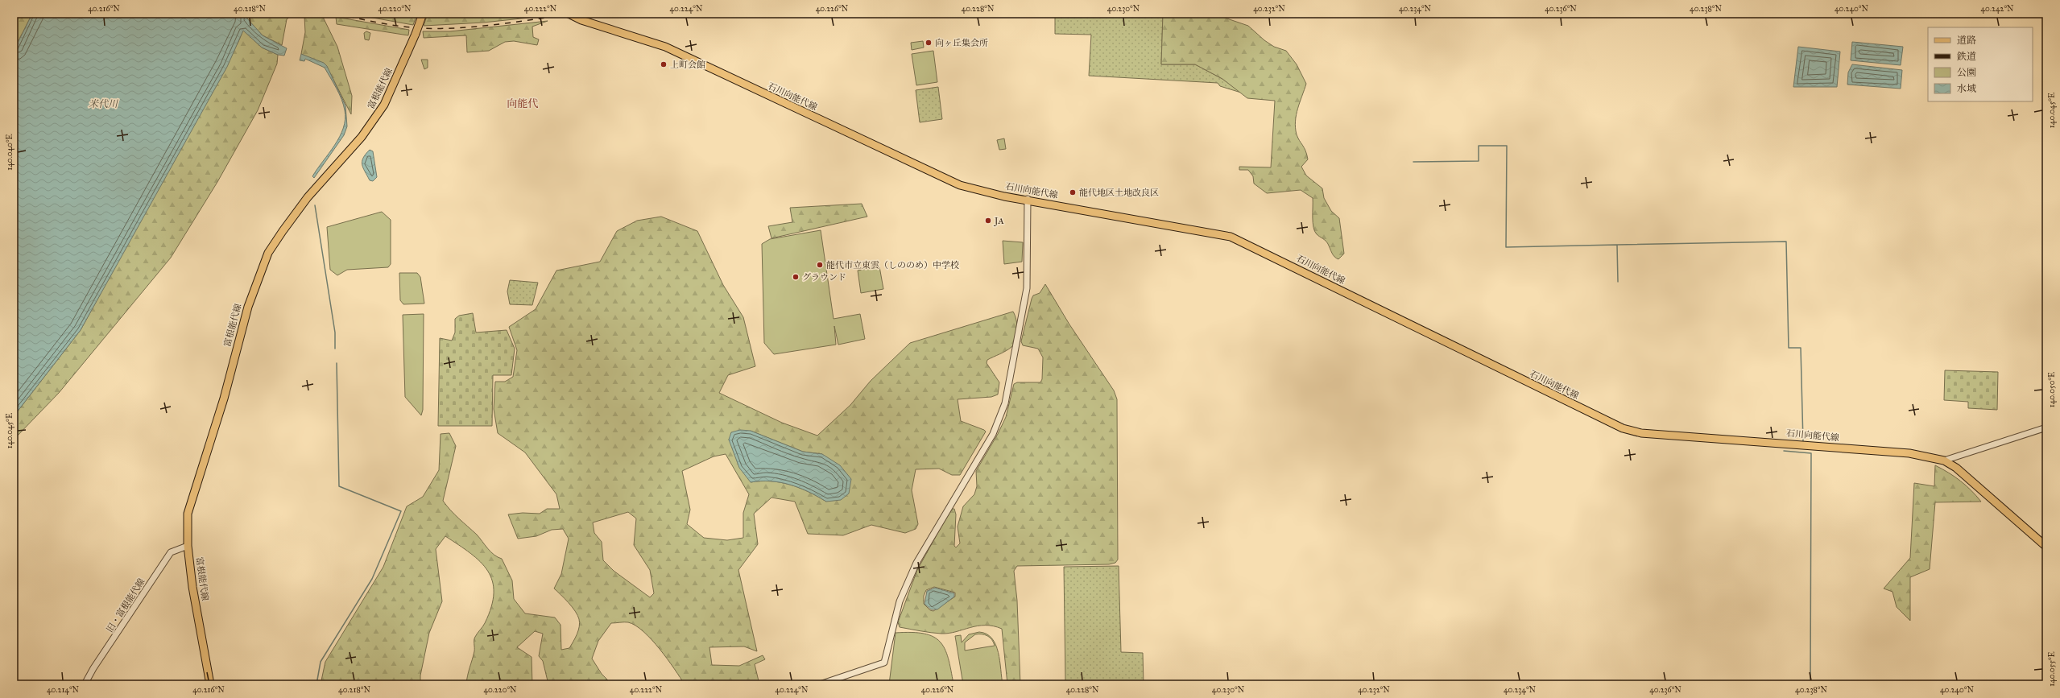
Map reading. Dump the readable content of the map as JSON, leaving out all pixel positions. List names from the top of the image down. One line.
{"streets":{"main road":["富根能代線","石川向能代線"],"street":["旧・富根能代線"]},"crossings":[["富根能代線","旧・富根能代線"]],"districts":["向能代"],"water":["米代川"],"places":["向ヶ丘集会所","上町会館","能代地区土地改良区","JA","能代市立東雲（しののめ）中学校","グラウンド"],"legend":["道路","鉄道","公園","水域"],"coordinates":["40.216°N","40.218°N","40.220°N","40.222°N","40.224°N","40.226°N","40.228°N","40.230°N","40.232°N","40.234°N","40.236°N","40.238°N","40.240°N","40.242°N","140.045°E","140.040°E","140.050°E","140.055°E","40.214°N"]}
